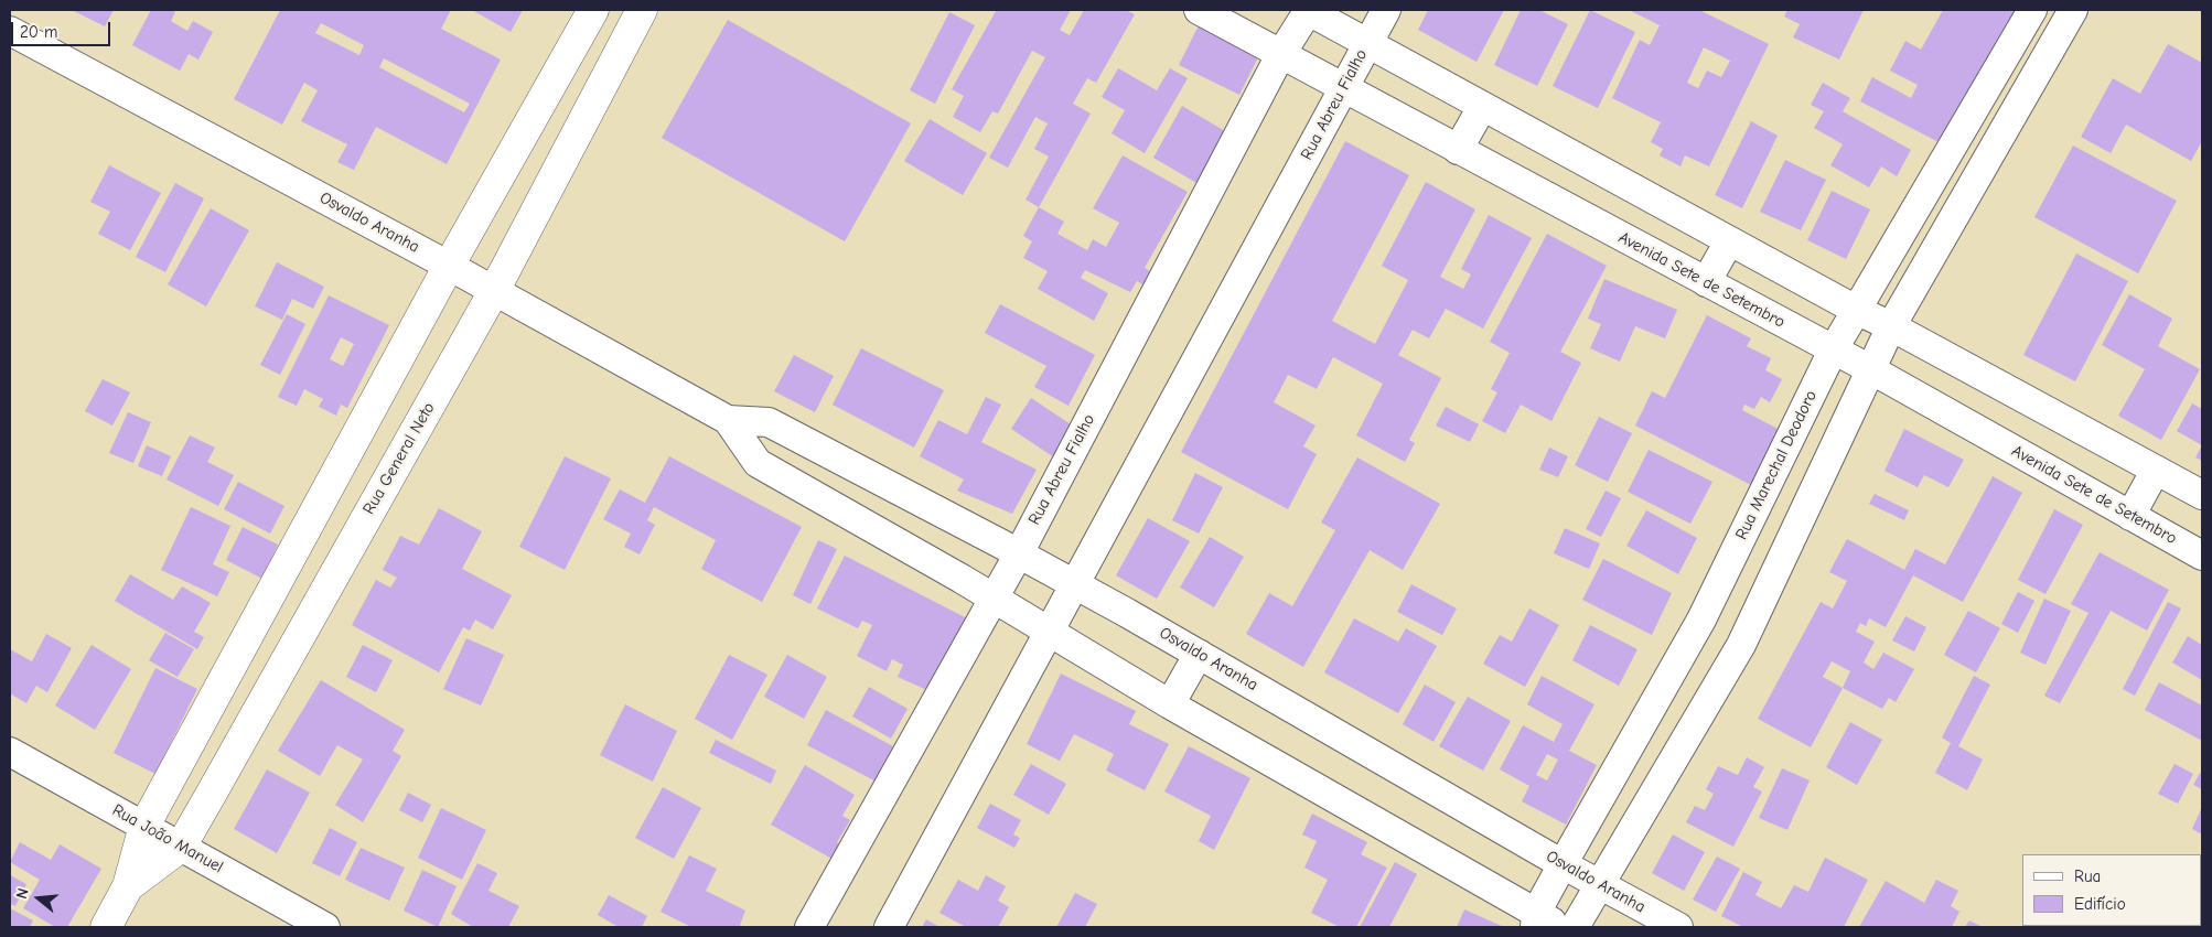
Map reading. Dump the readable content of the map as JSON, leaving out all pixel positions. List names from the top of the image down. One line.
{"streets":{"street":["Rua Abreu Fialho","Osvaldo Aranha","Avenida Sete de Setembro","Rua General Neto","Rua Marechal Deodoro","Rua João Manuel"]},"crossings":[["Rua Abreu Fialho","Osvaldo Aranha"],["Rua Abreu Fialho","Avenida Sete de Setembro"],["Osvaldo Aranha","Rua General Neto"],["Osvaldo Aranha","Rua Marechal Deodoro"],["Avenida Sete de Setembro","Rua Marechal Deodoro"],["Rua General Neto","Rua João Manuel"]],"legend":["Rua","Edifício"],"scale_bar":"20 m","north":"left"}
